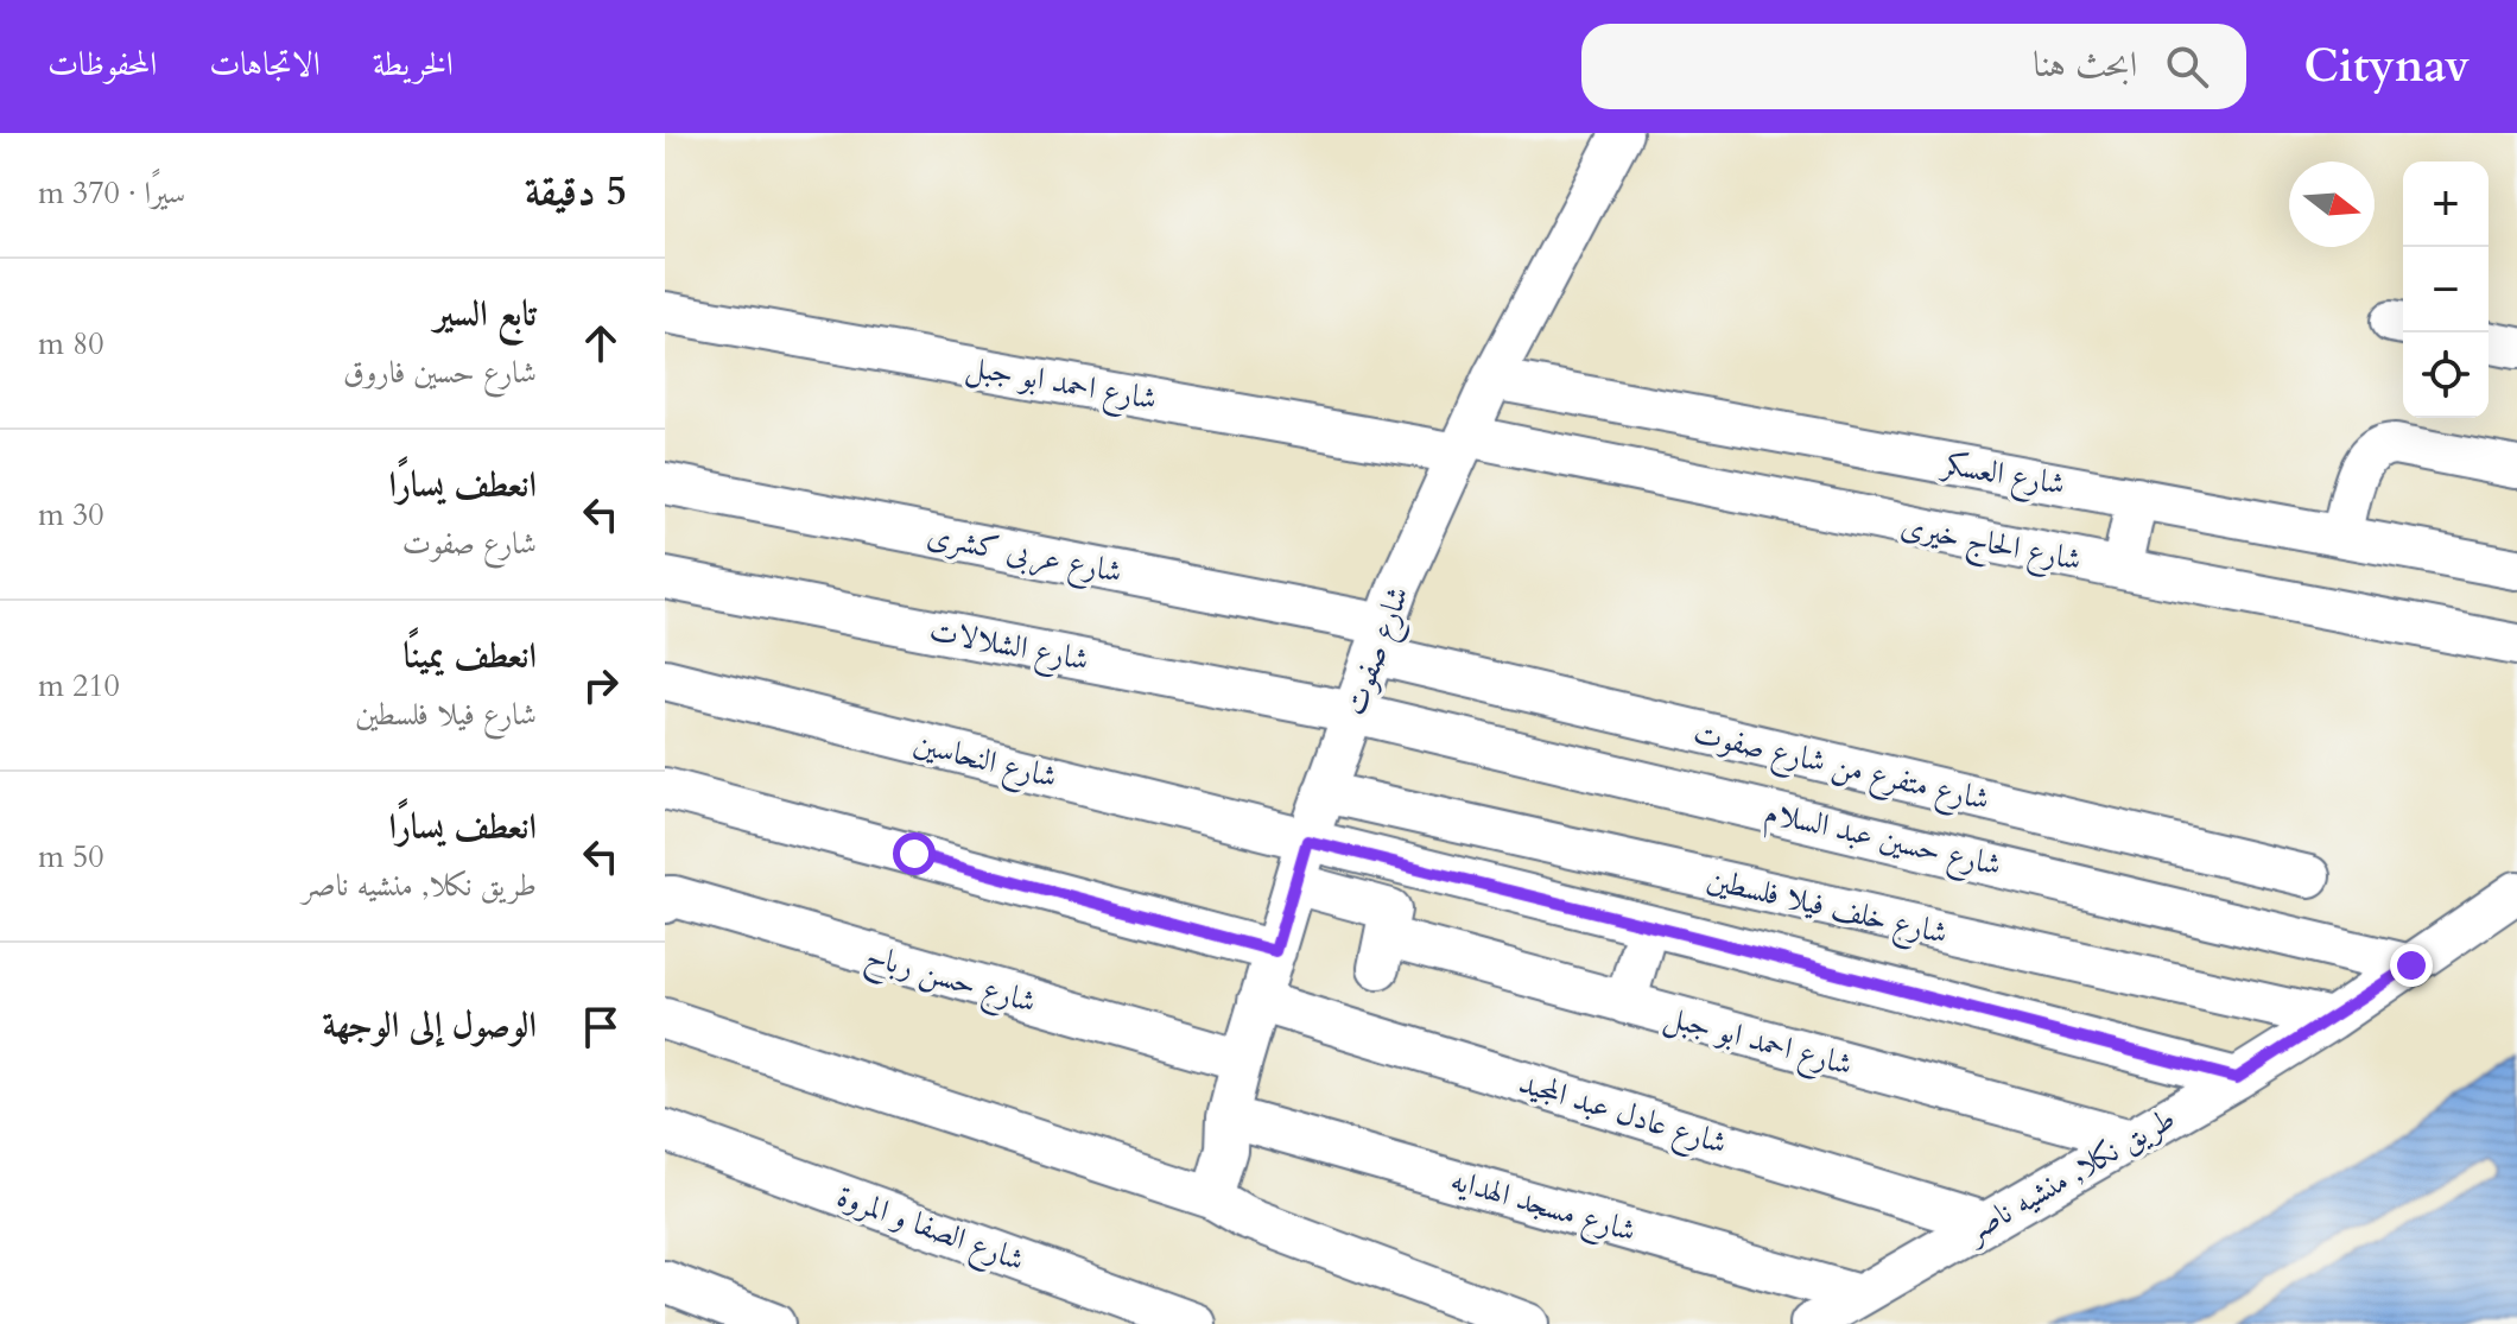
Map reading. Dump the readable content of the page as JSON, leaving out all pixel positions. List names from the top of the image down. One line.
{"streets":{"street":["شارع احمد ابو جبل","شارع العسكر","شارع الحاج خيرى","شارع عربى كشرى","شارع الشلالات","شارع صفوت","شارع النحاسين","شارع متفرع من شارع صفوت","شارع حسين عبد السلام","شارع خلف فيلا فلسطين","شارع حسن رباح","شارع عادل عبد المجيد","طريق نكلا, منشيه ناصر","شارع مسجد الهدايه","شارع الصفا و المروة"]},"crossings":[["شارع احمد ابو جبل","شارع الحاج خيرى"],["شارع احمد ابو جبل","شارع صفوت"],["شارع احمد ابو جبل","طريق نكلا, منشيه ناصر"],["شارع العسكر","شارع صفوت"],["شارع الحاج خيرى","شارع صفوت"],["شارع عربى كشرى","شارع صفوت"],["شارع عربى كشرى","شارع متفرع من شارع صفوت"],["شارع الشلالات","شارع صفوت"],["شارع الشلالات","شارع حسين عبد السلام"],["شارع صفوت","شارع النحاسين"],["شارع صفوت","شارع متفرع من شارع صفوت"],["شارع صفوت","شارع حسين عبد السلام"],["شارع صفوت","شارع خلف فيلا فلسطين"],["شارع صفوت","شارع حسن رباح"],["شارع صفوت","شارع عادل عبد المجيد"],["شارع صفوت","شارع مسجد الهدايه"],["شارع النحاسين","طريق نكلا, منشيه ناصر"],["شارع حسين عبد السلام","طريق نكلا, منشيه ناصر"],["شارع خلف فيلا فلسطين","طريق نكلا, منشيه ناصر"],["شارع عادل عبد المجيد","طريق نكلا, منشيه ناصر"],["طريق نكلا, منشيه ناصر","شارع مسجد الهدايه"]],"north":"right","page":{"header":"Citynav","search":"ابحث هنا","nav":["الخريطة","الاتجاهات","المحفوظات"],"heading":["5 دقيقة","سيرًا · 370 m"],"map_buttons":["+","−"],"list":[["تابع السير","شارع حسين فاروق","80 m"],["انعطف يسارًا","شارع صفوت","30 m"],["انعطف يمينًا","شارع فيلا فلسطين","210 m"],["انعطف يسارًا","طريق نكلا, منشيه ناصر","50 m"],"الوصول إلى الوجهة"]}}
